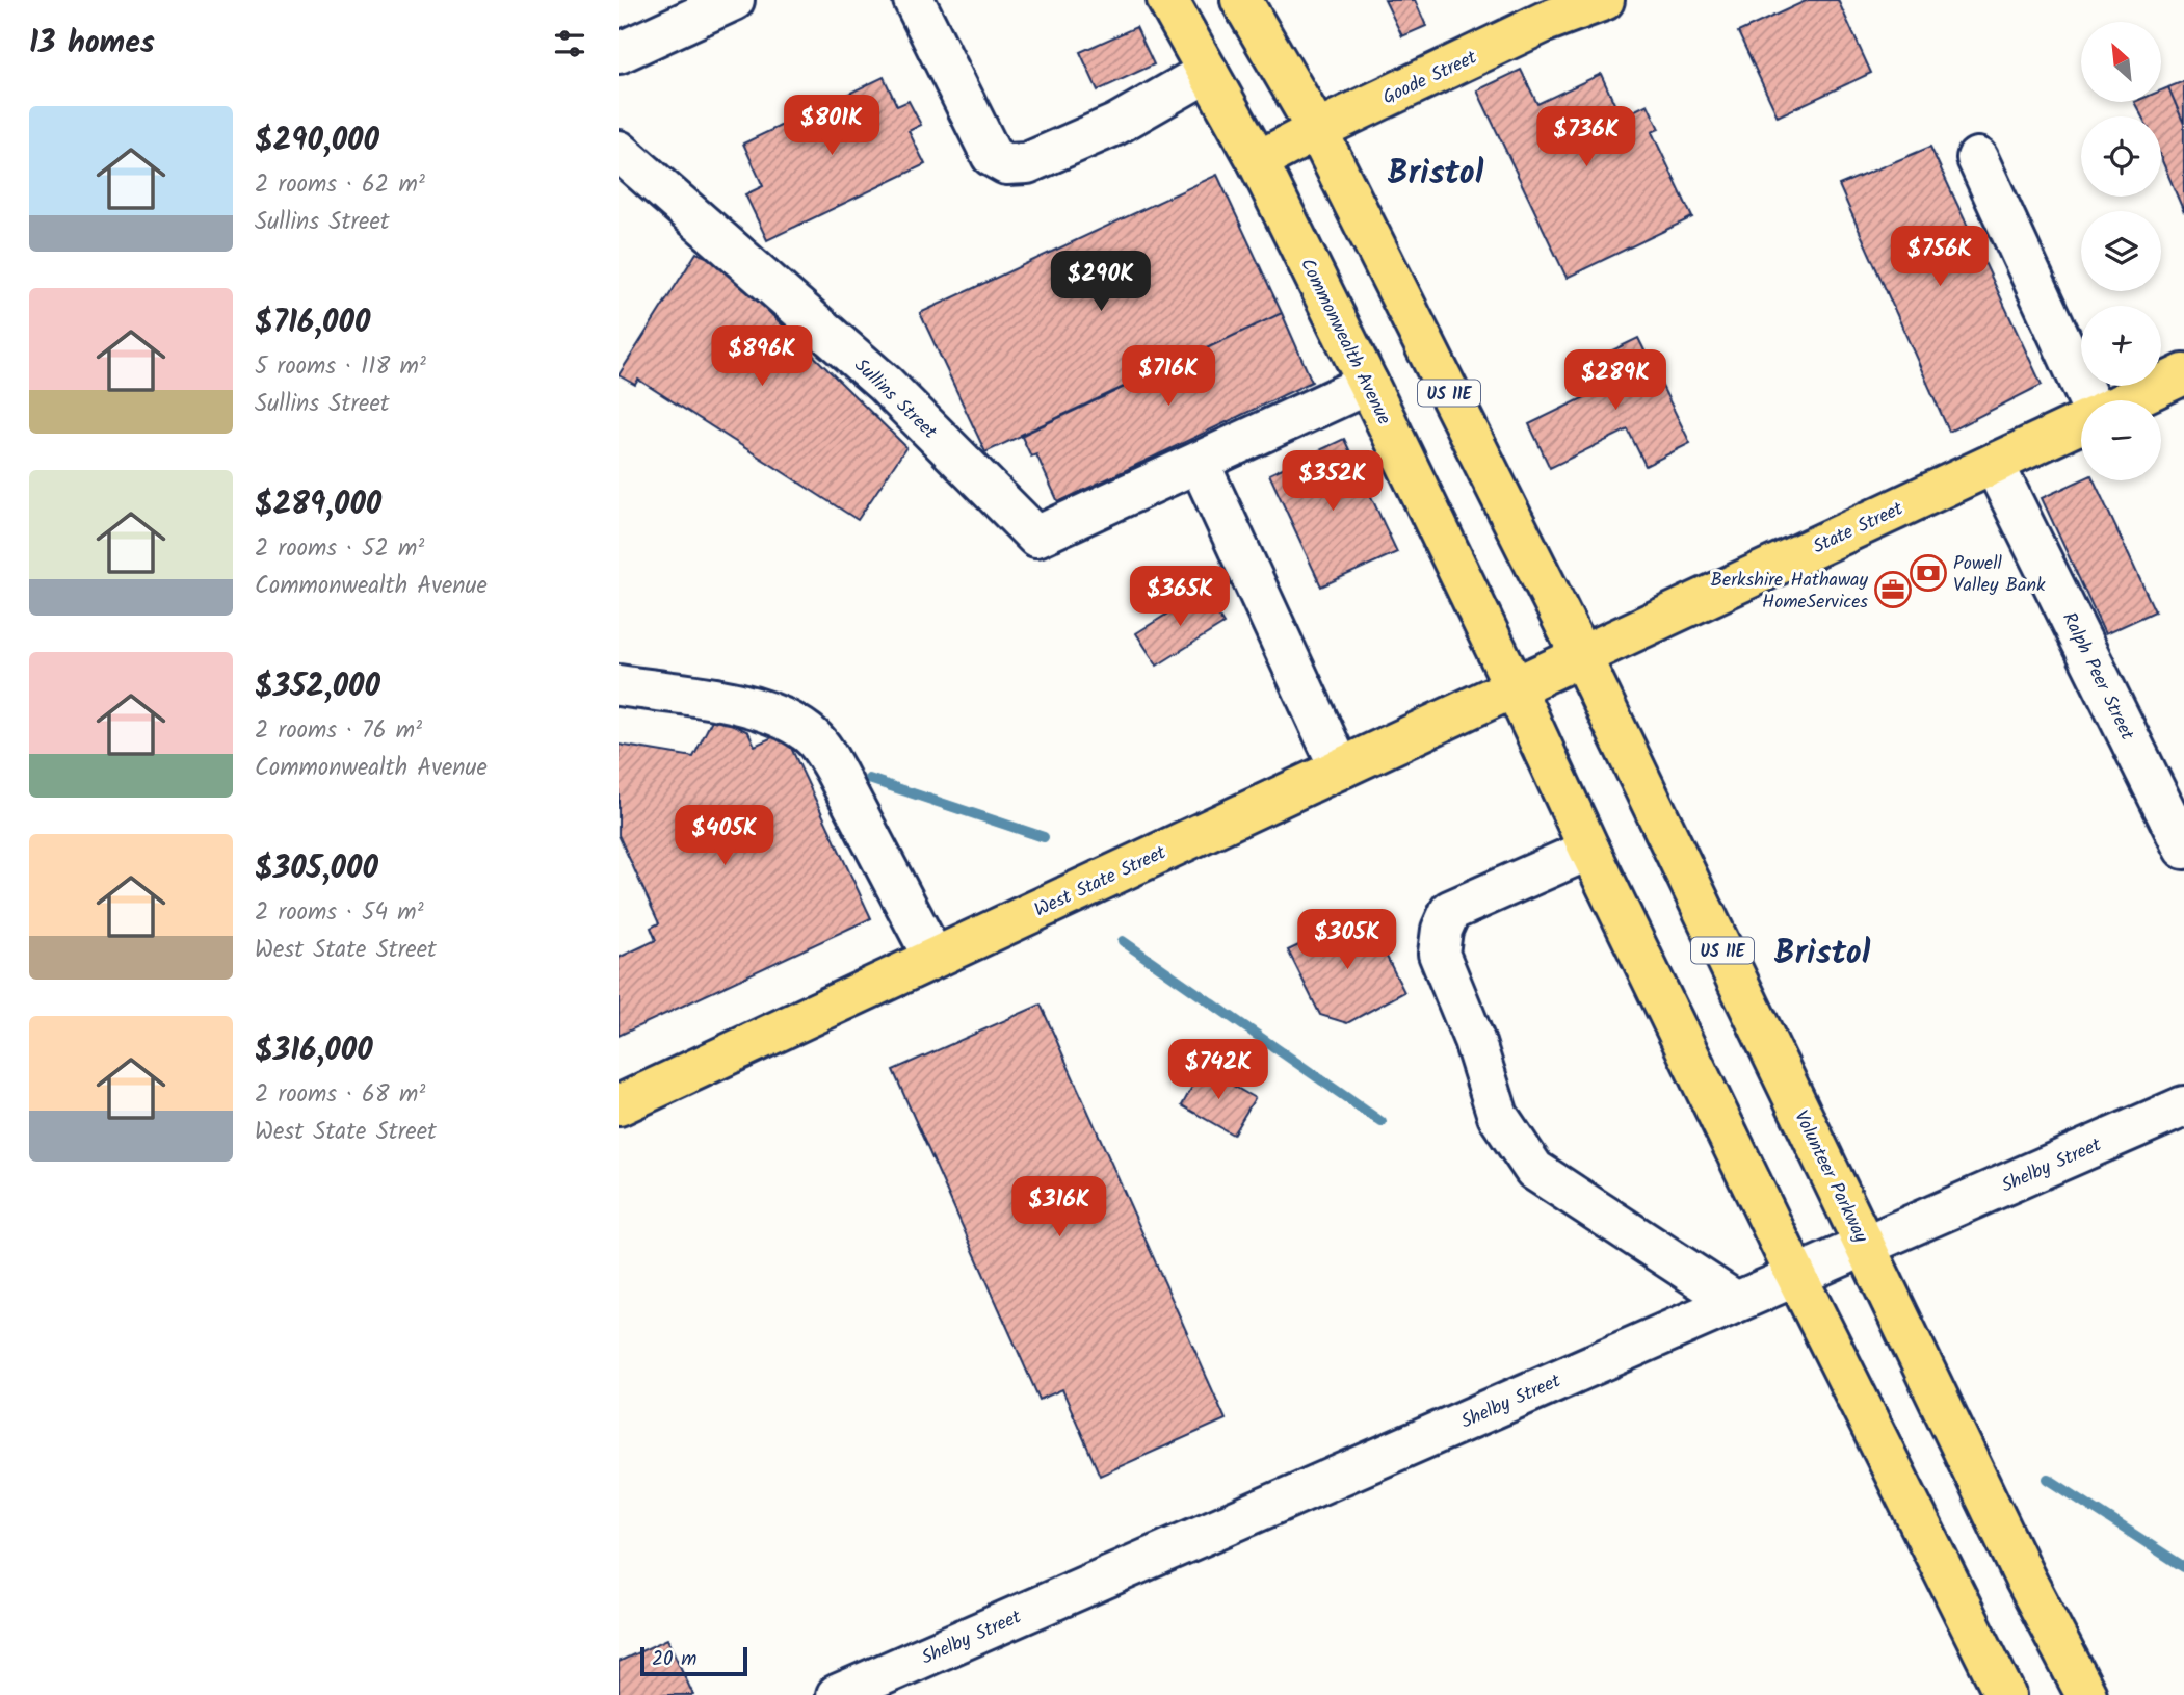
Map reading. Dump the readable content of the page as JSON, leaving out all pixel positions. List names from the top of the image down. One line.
{"streets":{"main road":["Goode Street","Commonwealth Avenue","US 11E","State Street","West State Street","Volunteer Parkway"],"street":["Sullins Street","Ralph Peer Street","Shelby Street"]},"crossings":[["Goode Street","Commonwealth Avenue"],["Goode Street","US 11E"],["Commonwealth Avenue","West State Street"],["US 11E","State Street"],["US 11E","West State Street"],["US 11E","Volunteer Parkway"],["State Street","Ralph Peer Street"],["State Street","West State Street"],["State Street","Volunteer Parkway"],["West State Street","Volunteer Parkway"],["Shelby Street","Volunteer Parkway"]],"districts":["Bristol","Bristol"],"places":{"bank":["Powell Valley Bank"],"office":["Berkshire Hathaway HomeServices"]},"scale_bar":"20 m","north":"top left","page":{"heading":"13 homes","map_buttons":["+","−"],"list":[{"name":"$290,000","note":"2 rooms · 62 m² · Sullins Street"},{"name":"$716,000","note":"5 rooms · 118 m² · Sullins Street"},{"name":"$289,000","note":"2 rooms · 52 m² · Commonwealth Avenue"},{"name":"$352,000","note":"2 rooms · 76 m² · Commonwealth Avenue"},{"name":"$305,000","note":"2 rooms · 54 m² · West State Street"},{"name":"$316,000","note":"2 rooms · 68 m² · West State Street"}],"price":["$801K","$736K","$756K","$290K","$896K","$716K","$289K","$352K","$365K","$405K","$305K","$742K","$316K"],"scale":"20 m"}}
